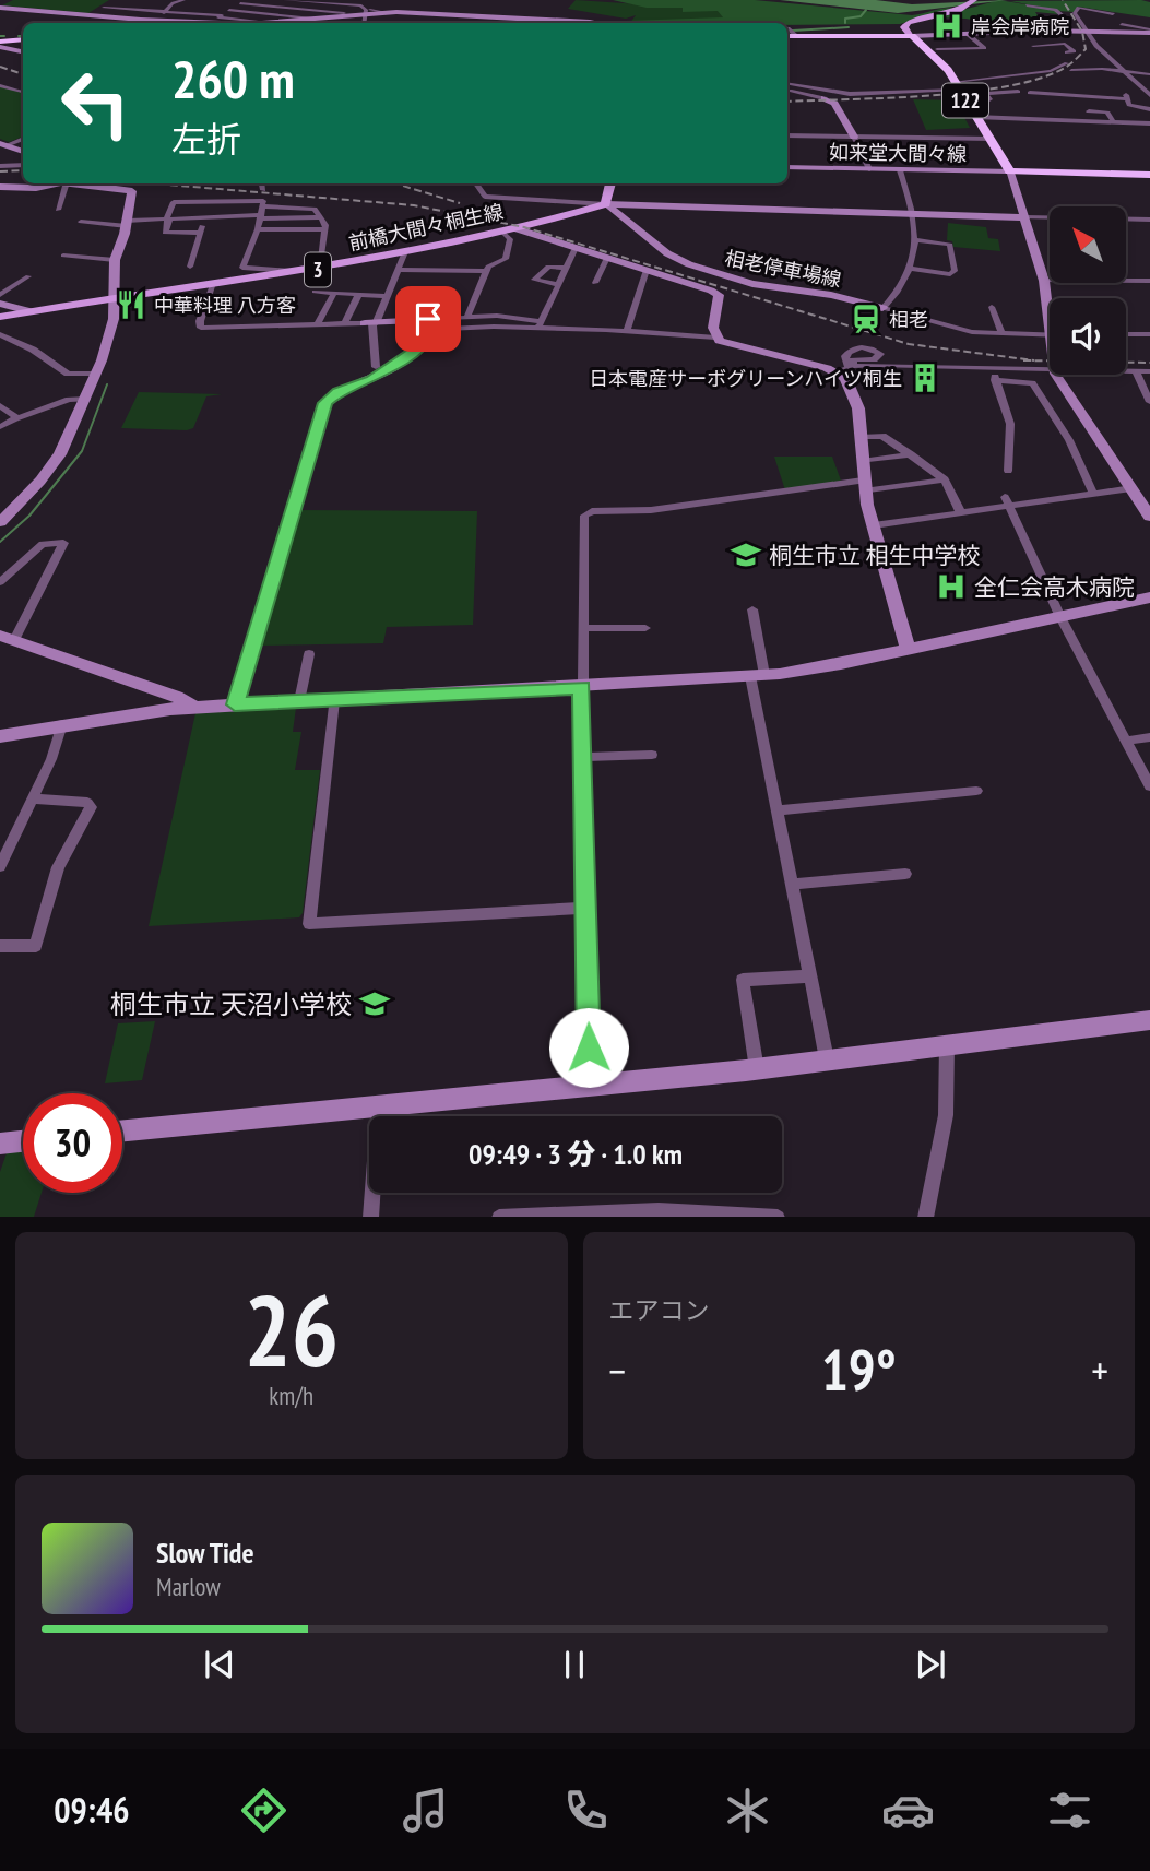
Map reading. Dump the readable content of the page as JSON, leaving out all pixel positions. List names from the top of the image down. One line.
{"streets":{"highway":["122"],"main road":["前橋大間々桐生線","3"],"street":["如来堂大間々線","相老停車場線"]},"crossings":[["122","如来堂大間々線"],["前橋大間々桐生線","相老停車場線"]],"places":{"hospital":["岸会岸病院","全仁会高木病院"],"restaurant":["中華料理 八方客"],"station":["相老"],"building":["日本電産サーボグリーンハイツ桐生"],"school or university":["桐生市立 相生中学校","桐生市立 天沼小学校"]},"north":"top left","page":{"turn":["260 m","左折"],"limit":"30","trip":"09:49 · 3 分 · 1.0 km","tile":[["26","km/h"],"エアコン"],"heat":["−","19°","+"],"song":["Slow Tide","Marlow"],"tabs":"09:46"}}
